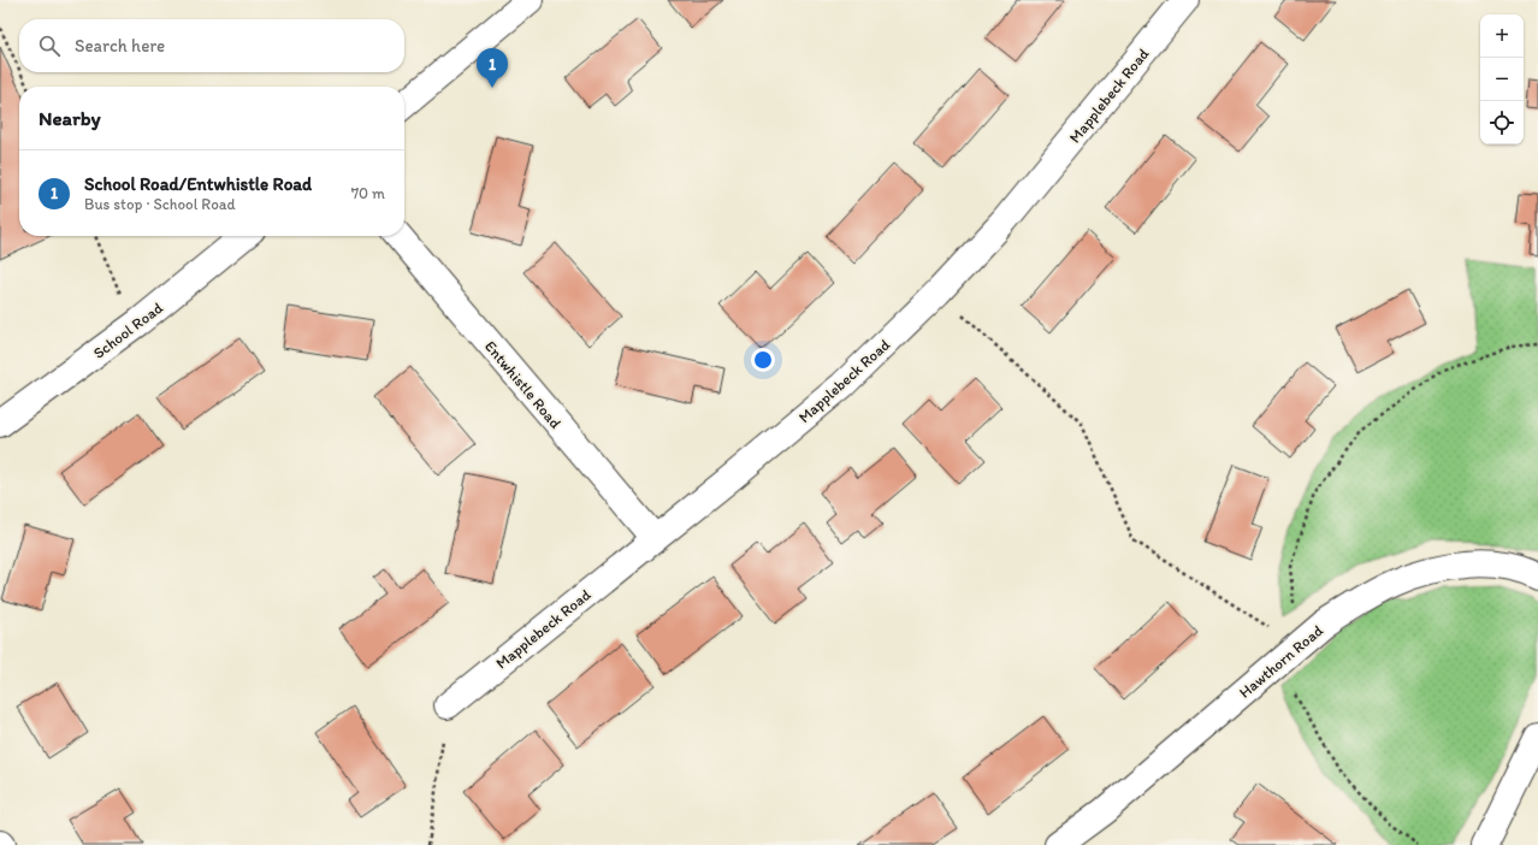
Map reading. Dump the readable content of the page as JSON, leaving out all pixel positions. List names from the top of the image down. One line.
{"streets":{"street":["Mapplebeck Road","School Road","Entwhistle Road","Hawthorn Road"]},"crossings":[["Mapplebeck Road","Entwhistle Road"]],"page":{"map_buttons":["+","−"],"search":"Search here","pins":"1","heading":"Nearby","list":[{"mark":"1","name":"School Road/Entwhistle Road","note":"Bus stop · School Road","value":"70 m"}]}}
